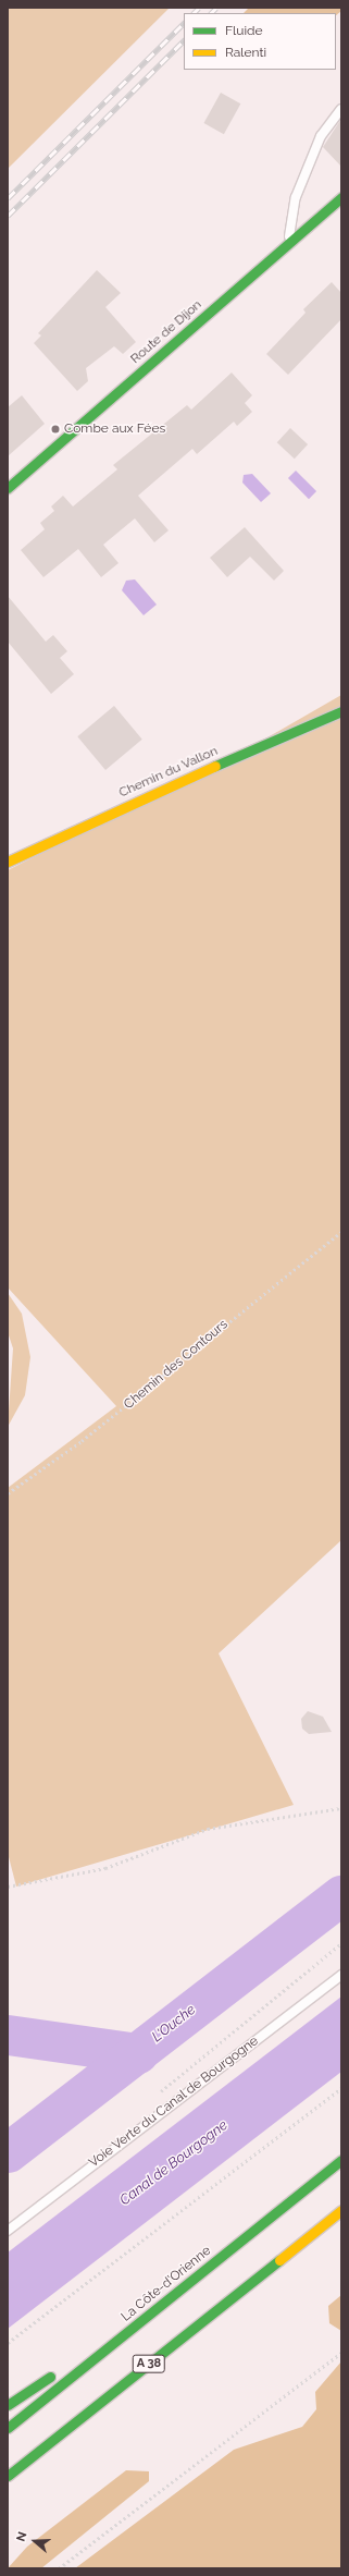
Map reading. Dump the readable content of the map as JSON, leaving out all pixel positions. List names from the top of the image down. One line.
{"streets":{"main road":["Route de Dijon","Chemin du Vallon","La Côte-d'Orienne","A 38"],"lane":["Voie Verte du Canal de Bourgogne"],"path":["Chemin des Contours"]},"water":["L'Ouche","Canal de Bourgogne"],"places":["Combe aux Fées"],"legend":["Fluide","Ralenti"],"north":"left"}
